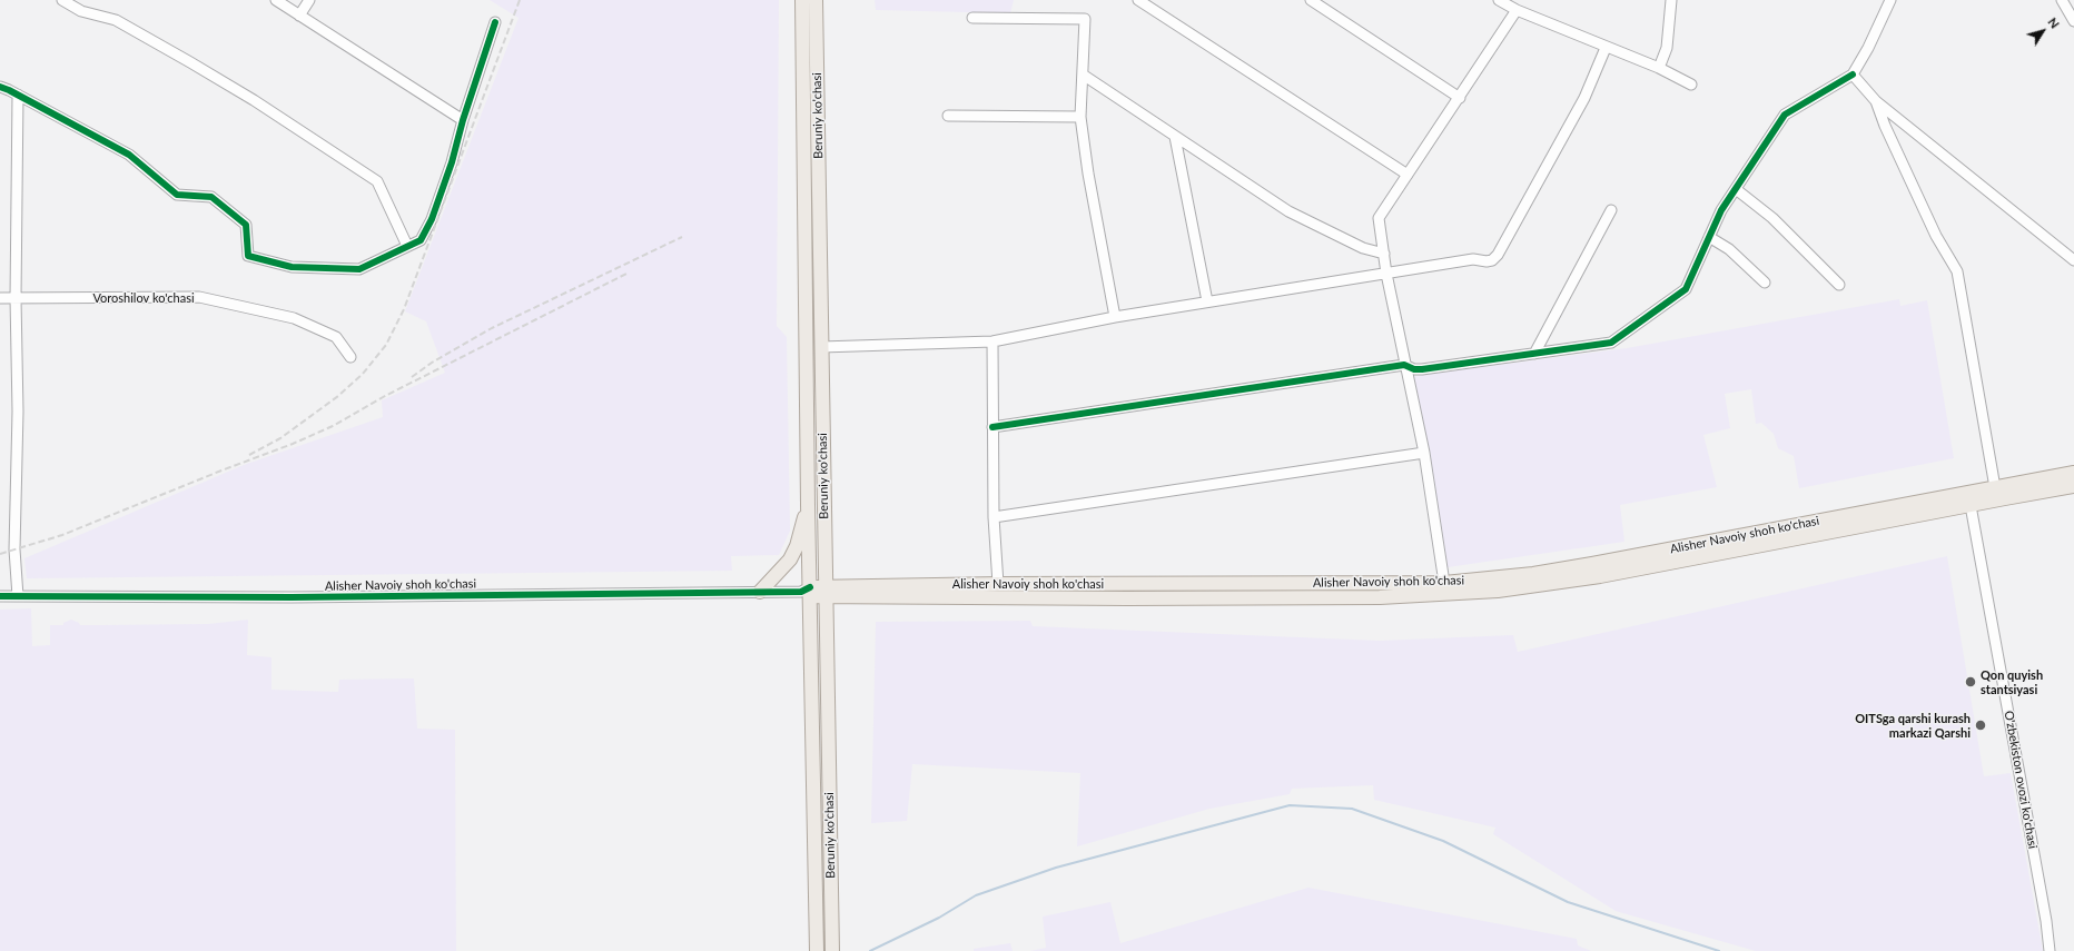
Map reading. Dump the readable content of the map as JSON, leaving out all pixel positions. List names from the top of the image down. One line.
{"streets":{"main road":["Beruniy ko'chasi","Alisher Navoiy shoh ko'chasi"],"street":["Voroshilov ko'chasi","O'zbekiston ovozi ko'chasi"]},"crossings":[["Beruniy ko'chasi","Alisher Navoiy shoh ko'chasi"],["Alisher Navoiy shoh ko'chasi","O'zbekiston ovozi ko'chasi"]],"places":["Qon quyish stantsiyasi","OITSga qarshi kurash markazi Qarshi"],"north":"top right"}
